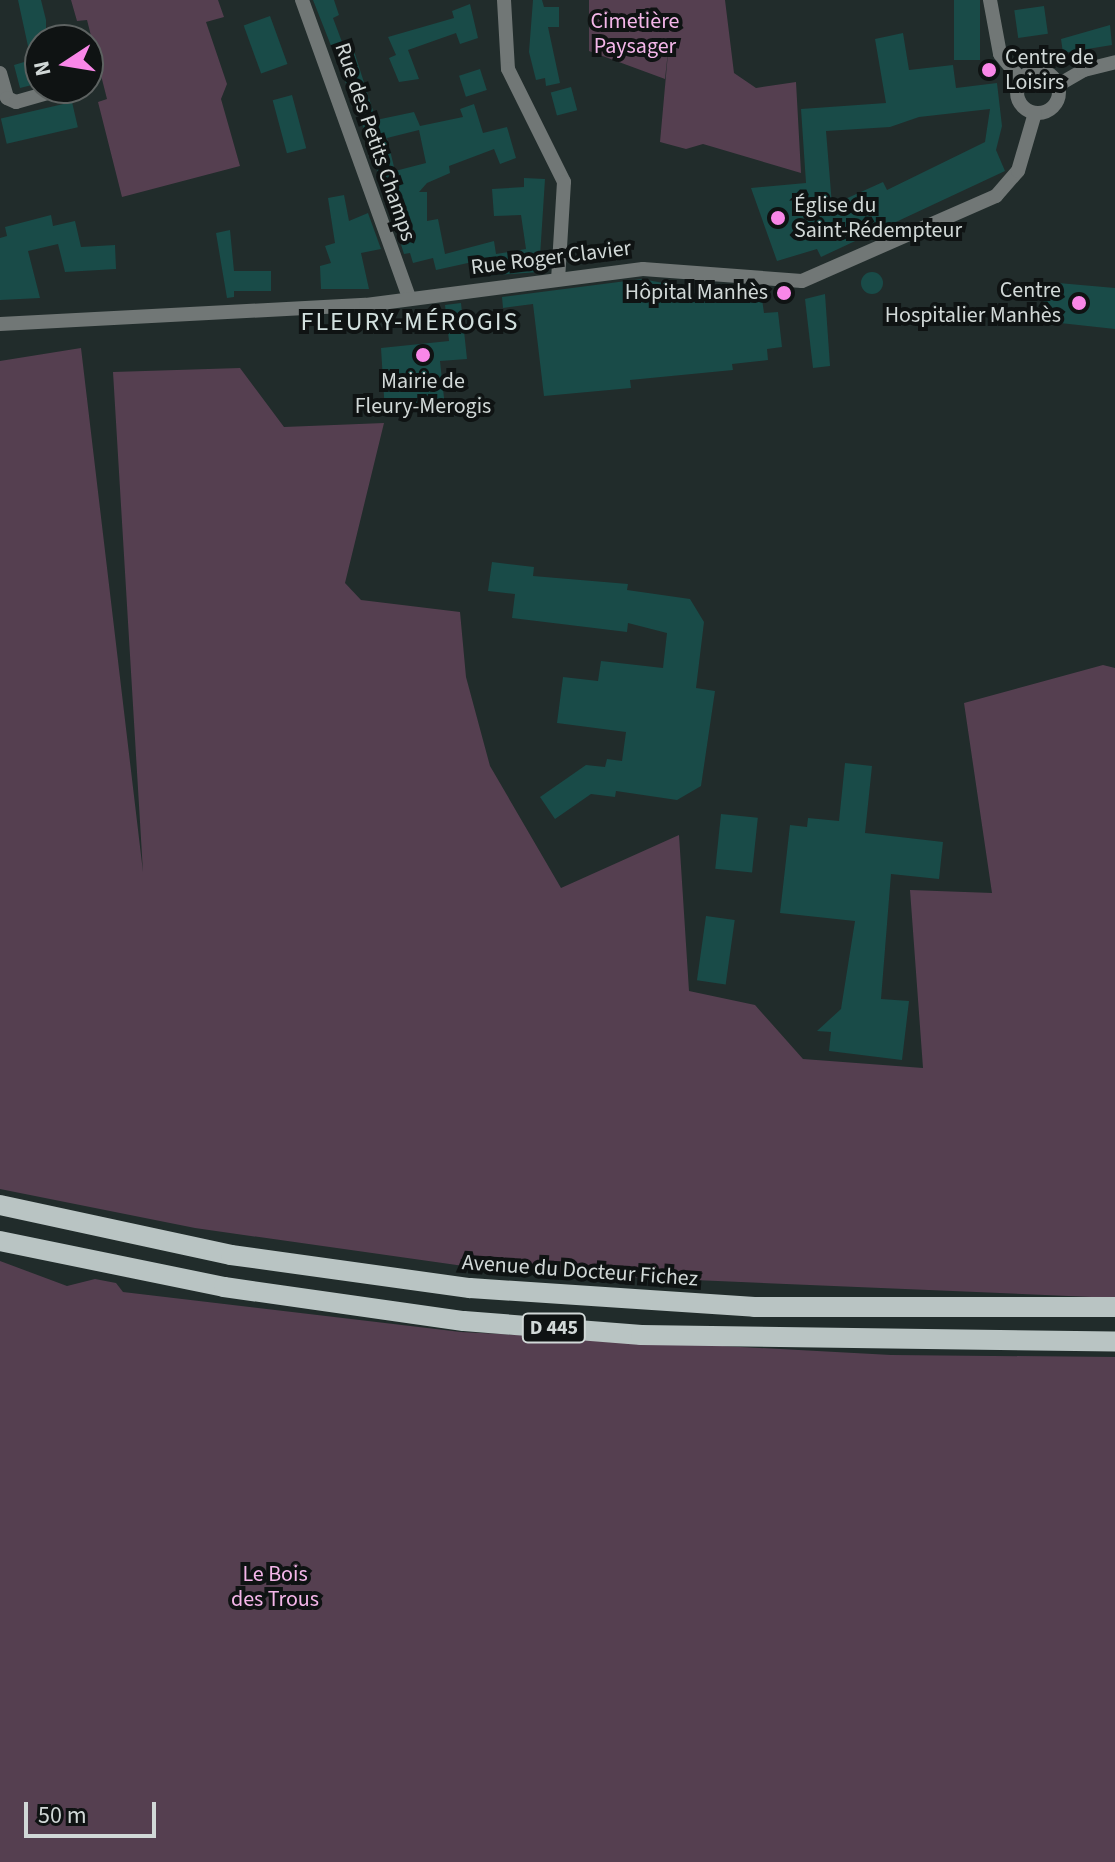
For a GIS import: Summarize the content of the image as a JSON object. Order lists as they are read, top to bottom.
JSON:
{
  "streets": {
    "main road": ["Avenue du Docteur Fichez", "D 445"],
    "street": ["Rue des Petits Champs", "Rue Roger Clavier"]
  },
  "crossings": [
    ["Rue des Petits Champs", "Rue Roger Clavier"]
  ],
  "districts": ["FLEURY-MÉROGIS"],
  "parks": ["Cimetière Paysager", "Le Bois des Trous"],
  "places": [
    "Centre de Loisirs",
    "Église du Saint-Rédempteur",
    "Hôpital Manhès",
    "Centre Hospitalier Manhès",
    "Mairie de Fleury-Merogis"
  ],
  "scale_bar": "50 m",
  "north": "left"
}
